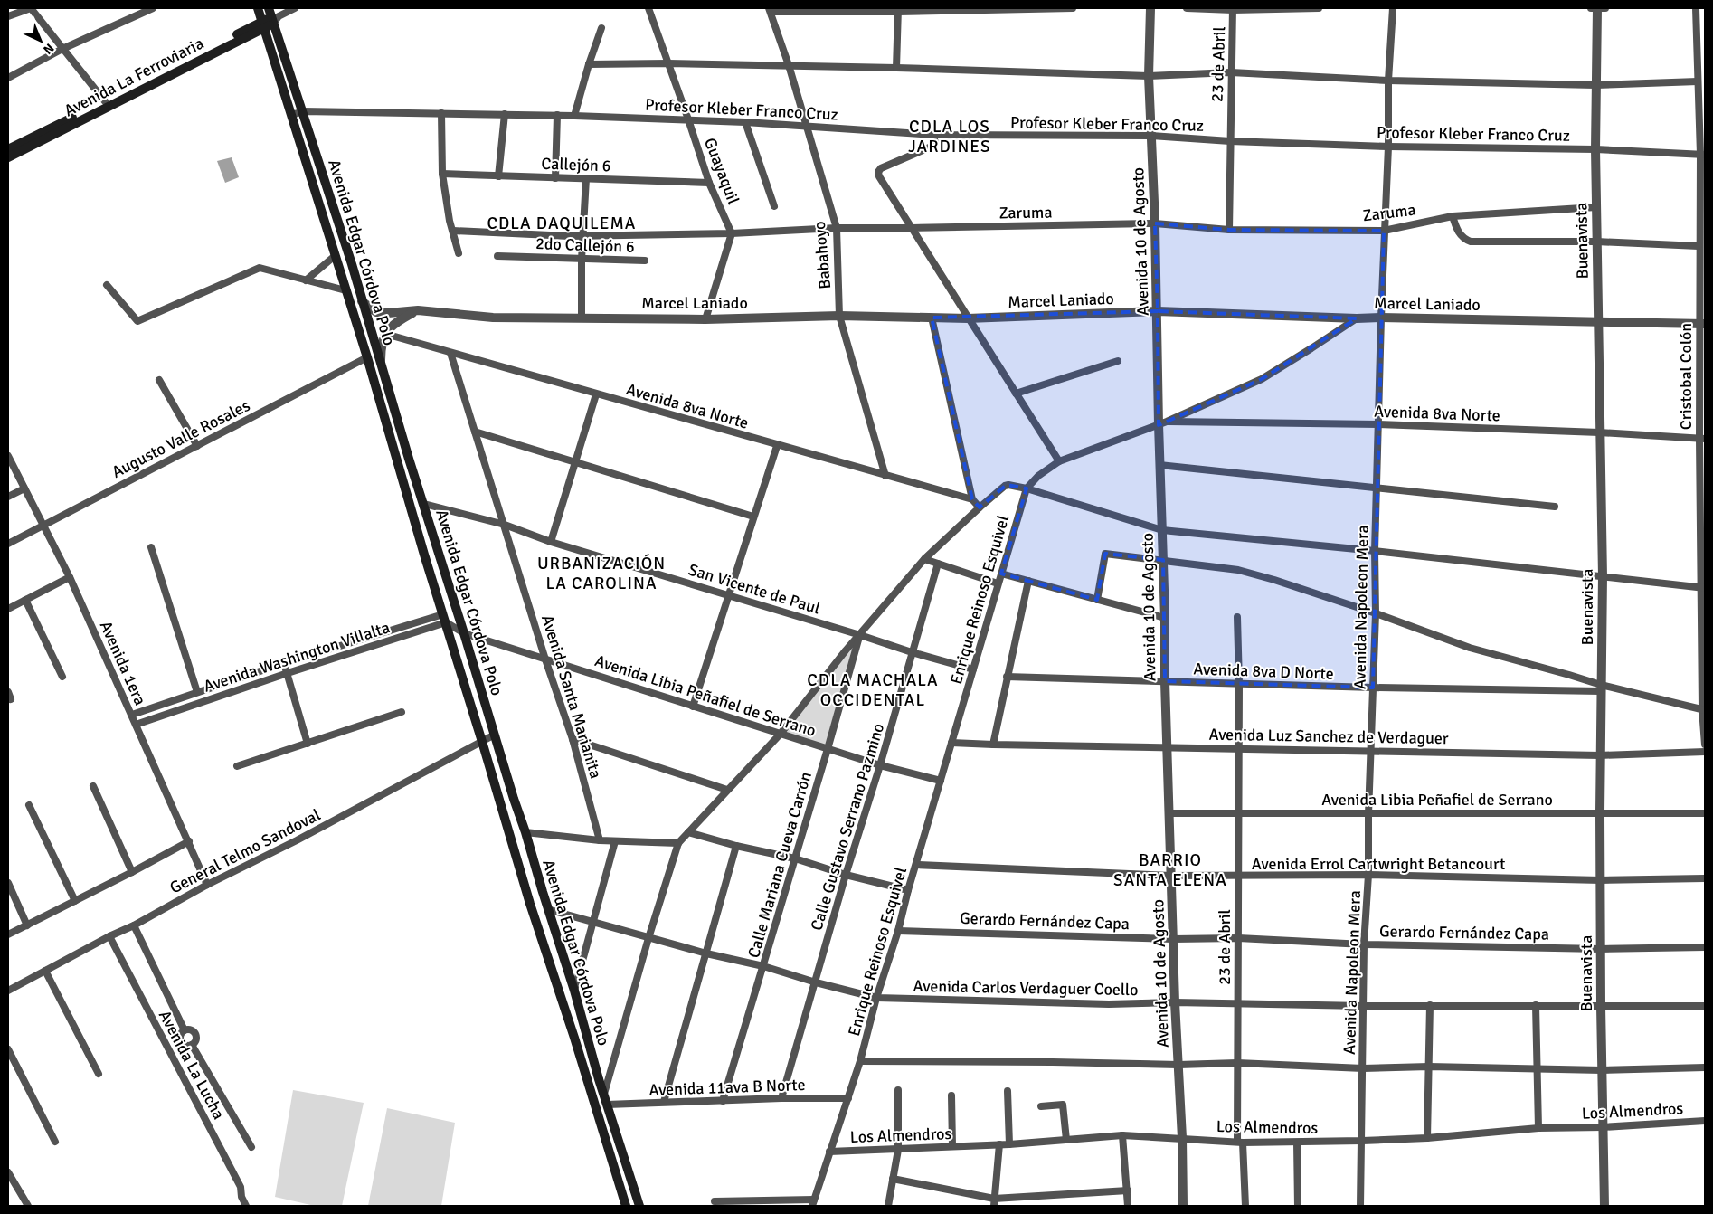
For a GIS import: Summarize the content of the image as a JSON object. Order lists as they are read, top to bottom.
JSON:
{
  "streets": {
    "main road": ["Avenida La Ferroviaria", "Avenida Edgar Córdova Polo"],
    "street": [
      "23 de Abril",
      "Profesor Kleber Franco Cruz",
      "Callejón 6",
      "Guayaquil",
      "Zaruma",
      "Buenavista",
      "Avenida 10 de Agosto",
      "2do Callejón 6",
      "Babahoyo",
      "Marcel Laniado",
      "Cristobal Colón",
      "Avenida 8va Norte",
      "Augusto Valle Rosales",
      "San Vicente de Paul",
      "Enrique Reinoso Esquivel",
      "Avenida Napoleon Mera",
      "Avenida Washington Villalta",
      "Avenida 1era",
      "Avenida 8va D Norte",
      "Avenida Libia Peñafiel de Serrano",
      "Avenida Santa Marianita",
      "Avenida Luz Sanchez de Verdaguer",
      "Calle Gustavo Serrano Pazmino",
      "General Telmo Sandoval",
      "Avenida Errol Cartwright Betancourt",
      "Calle Mariana Cueva Carrón",
      "Gerardo Fernández Capa",
      "Avenida Carlos Verdaguer Coello",
      "Avenida La Lucha",
      "Avenida 11ava B Norte",
      "Los Almendros"
    ]
  },
  "crossings": [
    ["23 de Abril", "Profesor Kleber Franco Cruz"],
    ["23 de Abril", "Zaruma"],
    ["23 de Abril", "Avenida 8va D Norte"],
    ["23 de Abril", "Avenida Libia Peñafiel de Serrano"],
    ["23 de Abril", "Avenida Luz Sanchez de Verdaguer"],
    ["23 de Abril", "Avenida Errol Cartwright Betancourt"],
    ["23 de Abril", "Gerardo Fernández Capa"],
    ["23 de Abril", "Avenida Carlos Verdaguer Coello"],
    ["23 de Abril", "Los Almendros"],
    ["Avenida La Ferroviaria", "Avenida Edgar Córdova Polo"],
    ["Profesor Kleber Franco Cruz", "Guayaquil"],
    ["Profesor Kleber Franco Cruz", "Buenavista"],
    ["Profesor Kleber Franco Cruz", "Avenida 10 de Agosto"],
    ["Profesor Kleber Franco Cruz", "Avenida Edgar Córdova Polo"],
    ["Profesor Kleber Franco Cruz", "Babahoyo"],
    ["Profesor Kleber Franco Cruz", "Cristobal Colón"],
    ["Profesor Kleber Franco Cruz", "Avenida Napoleon Mera"],
    ["Callejón 6", "Guayaquil"],
    ["Guayaquil", "Zaruma"],
    ["Zaruma", "Buenavista"],
    ["Zaruma", "Avenida 10 de Agosto"],
    ["Zaruma", "Babahoyo"],
    ["Zaruma", "Avenida Napoleon Mera"],
    ["Buenavista", "Marcel Laniado"],
    ["Buenavista", "Avenida 8va Norte"],
    ["Buenavista", "Avenida 8va D Norte"],
    ["Buenavista", "Avenida Libia Peñafiel de Serrano"],
    ["Buenavista", "Avenida Luz Sanchez de Verdaguer"],
    ["Buenavista", "Avenida Errol Cartwright Betancourt"],
    ["Buenavista", "Gerardo Fernández Capa"],
    ["Buenavista", "Avenida Carlos Verdaguer Coello"],
    ["Buenavista", "Los Almendros"],
    ["Avenida 10 de Agosto", "Marcel Laniado"],
    ["Avenida 10 de Agosto", "Avenida 8va Norte"],
    ["Avenida 10 de Agosto", "Enrique Reinoso Esquivel"],
    ["Avenida 10 de Agosto", "Avenida 8va D Norte"],
    ["Avenida 10 de Agosto", "Avenida Libia Peñafiel de Serrano"],
    ["Avenida 10 de Agosto", "Avenida Luz Sanchez de Verdaguer"],
    ["Avenida 10 de Agosto", "Avenida Errol Cartwright Betancourt"],
    ["Avenida 10 de Agosto", "Gerardo Fernández Capa"],
    ["Avenida 10 de Agosto", "Avenida Carlos Verdaguer Coello"],
    ["Avenida 10 de Agosto", "Los Almendros"],
    ["Avenida Edgar Córdova Polo", "Marcel Laniado"],
    ["Avenida Edgar Córdova Polo", "Augusto Valle Rosales"],
    ["Avenida Edgar Córdova Polo", "San Vicente de Paul"],
    ["Avenida Edgar Córdova Polo", "Avenida Washington Villalta"],
    ["Avenida Edgar Córdova Polo", "Avenida Libia Peñafiel de Serrano"],
    ["Avenida Edgar Córdova Polo", "General Telmo Sandoval"],
    ["Avenida Edgar Córdova Polo", "Avenida Carlos Verdaguer Coello"],
    ["Avenida Edgar Córdova Polo", "Avenida 11ava B Norte"],
    ["Babahoyo", "Marcel Laniado"],
    ["Babahoyo", "Avenida 8va Norte"],
    ["Marcel Laniado", "Cristobal Colón"],
    ["Marcel Laniado", "Enrique Reinoso Esquivel"],
    ["Marcel Laniado", "Avenida Napoleon Mera"],
    ["Cristobal Colón", "Avenida 8va Norte"],
    ["Avenida 8va Norte", "Enrique Reinoso Esquivel"],
    ["Avenida 8va Norte", "Avenida Napoleon Mera"],
    ["Avenida 8va Norte", "Avenida Santa Marianita"],
    ["Augusto Valle Rosales", "Avenida 1era"],
    ["San Vicente de Paul", "Enrique Reinoso Esquivel"],
    ["San Vicente de Paul", "Avenida Santa Marianita"],
    ["San Vicente de Paul", "Calle Gustavo Serrano Pazmino"],
    ["San Vicente de Paul", "Calle Mariana Cueva Carrón"],
    ["Enrique Reinoso Esquivel", "Avenida Libia Peñafiel de Serrano"],
    ["Enrique Reinoso Esquivel", "Avenida Luz Sanchez de Verdaguer"],
    ["Enrique Reinoso Esquivel", "Avenida Errol Cartwright Betancourt"],
    ["Enrique Reinoso Esquivel", "Gerardo Fernández Capa"],
    ["Enrique Reinoso Esquivel", "Avenida Carlos Verdaguer Coello"],
    ["Enrique Reinoso Esquivel", "Avenida 11ava B Norte"],
    ["Enrique Reinoso Esquivel", "Los Almendros"],
    ["Avenida Napoleon Mera", "Avenida 8va D Norte"],
    ["Avenida Napoleon Mera", "Avenida Libia Peñafiel de Serrano"],
    ["Avenida Napoleon Mera", "Avenida Luz Sanchez de Verdaguer"],
    ["Avenida Napoleon Mera", "Avenida Errol Cartwright Betancourt"],
    ["Avenida Napoleon Mera", "Gerardo Fernández Capa"],
    ["Avenida Napoleon Mera", "Avenida Carlos Verdaguer Coello"],
    ["Avenida Napoleon Mera", "Los Almendros"],
    ["Avenida Washington Villalta", "Avenida 1era"],
    ["Avenida 1era", "General Telmo Sandoval"],
    ["Avenida Libia Peñafiel de Serrano", "Avenida Santa Marianita"],
    ["Avenida Libia Peñafiel de Serrano", "Calle Gustavo Serrano Pazmino"],
    ["Avenida Libia Peñafiel de Serrano", "Calle Mariana Cueva Carrón"],
    ["Calle Gustavo Serrano Pazmino", "Avenida Carlos Verdaguer Coello"],
    ["Calle Gustavo Serrano Pazmino", "Avenida 11ava B Norte"],
    ["General Telmo Sandoval", "Avenida La Lucha"],
    ["Calle Mariana Cueva Carrón", "Avenida Carlos Verdaguer Coello"],
    ["Calle Mariana Cueva Carrón", "Avenida 11ava B Norte"]
  ],
  "districts": [
    "CDLA LOS JARDINES",
    "CDLA DAQUILEMA",
    "URBANIZACIÓN LA CAROLINA",
    "CDLA MACHALA OCCIDENTAL",
    "BARRIO SANTA ELENA"
  ],
  "north": "bottom right"
}
